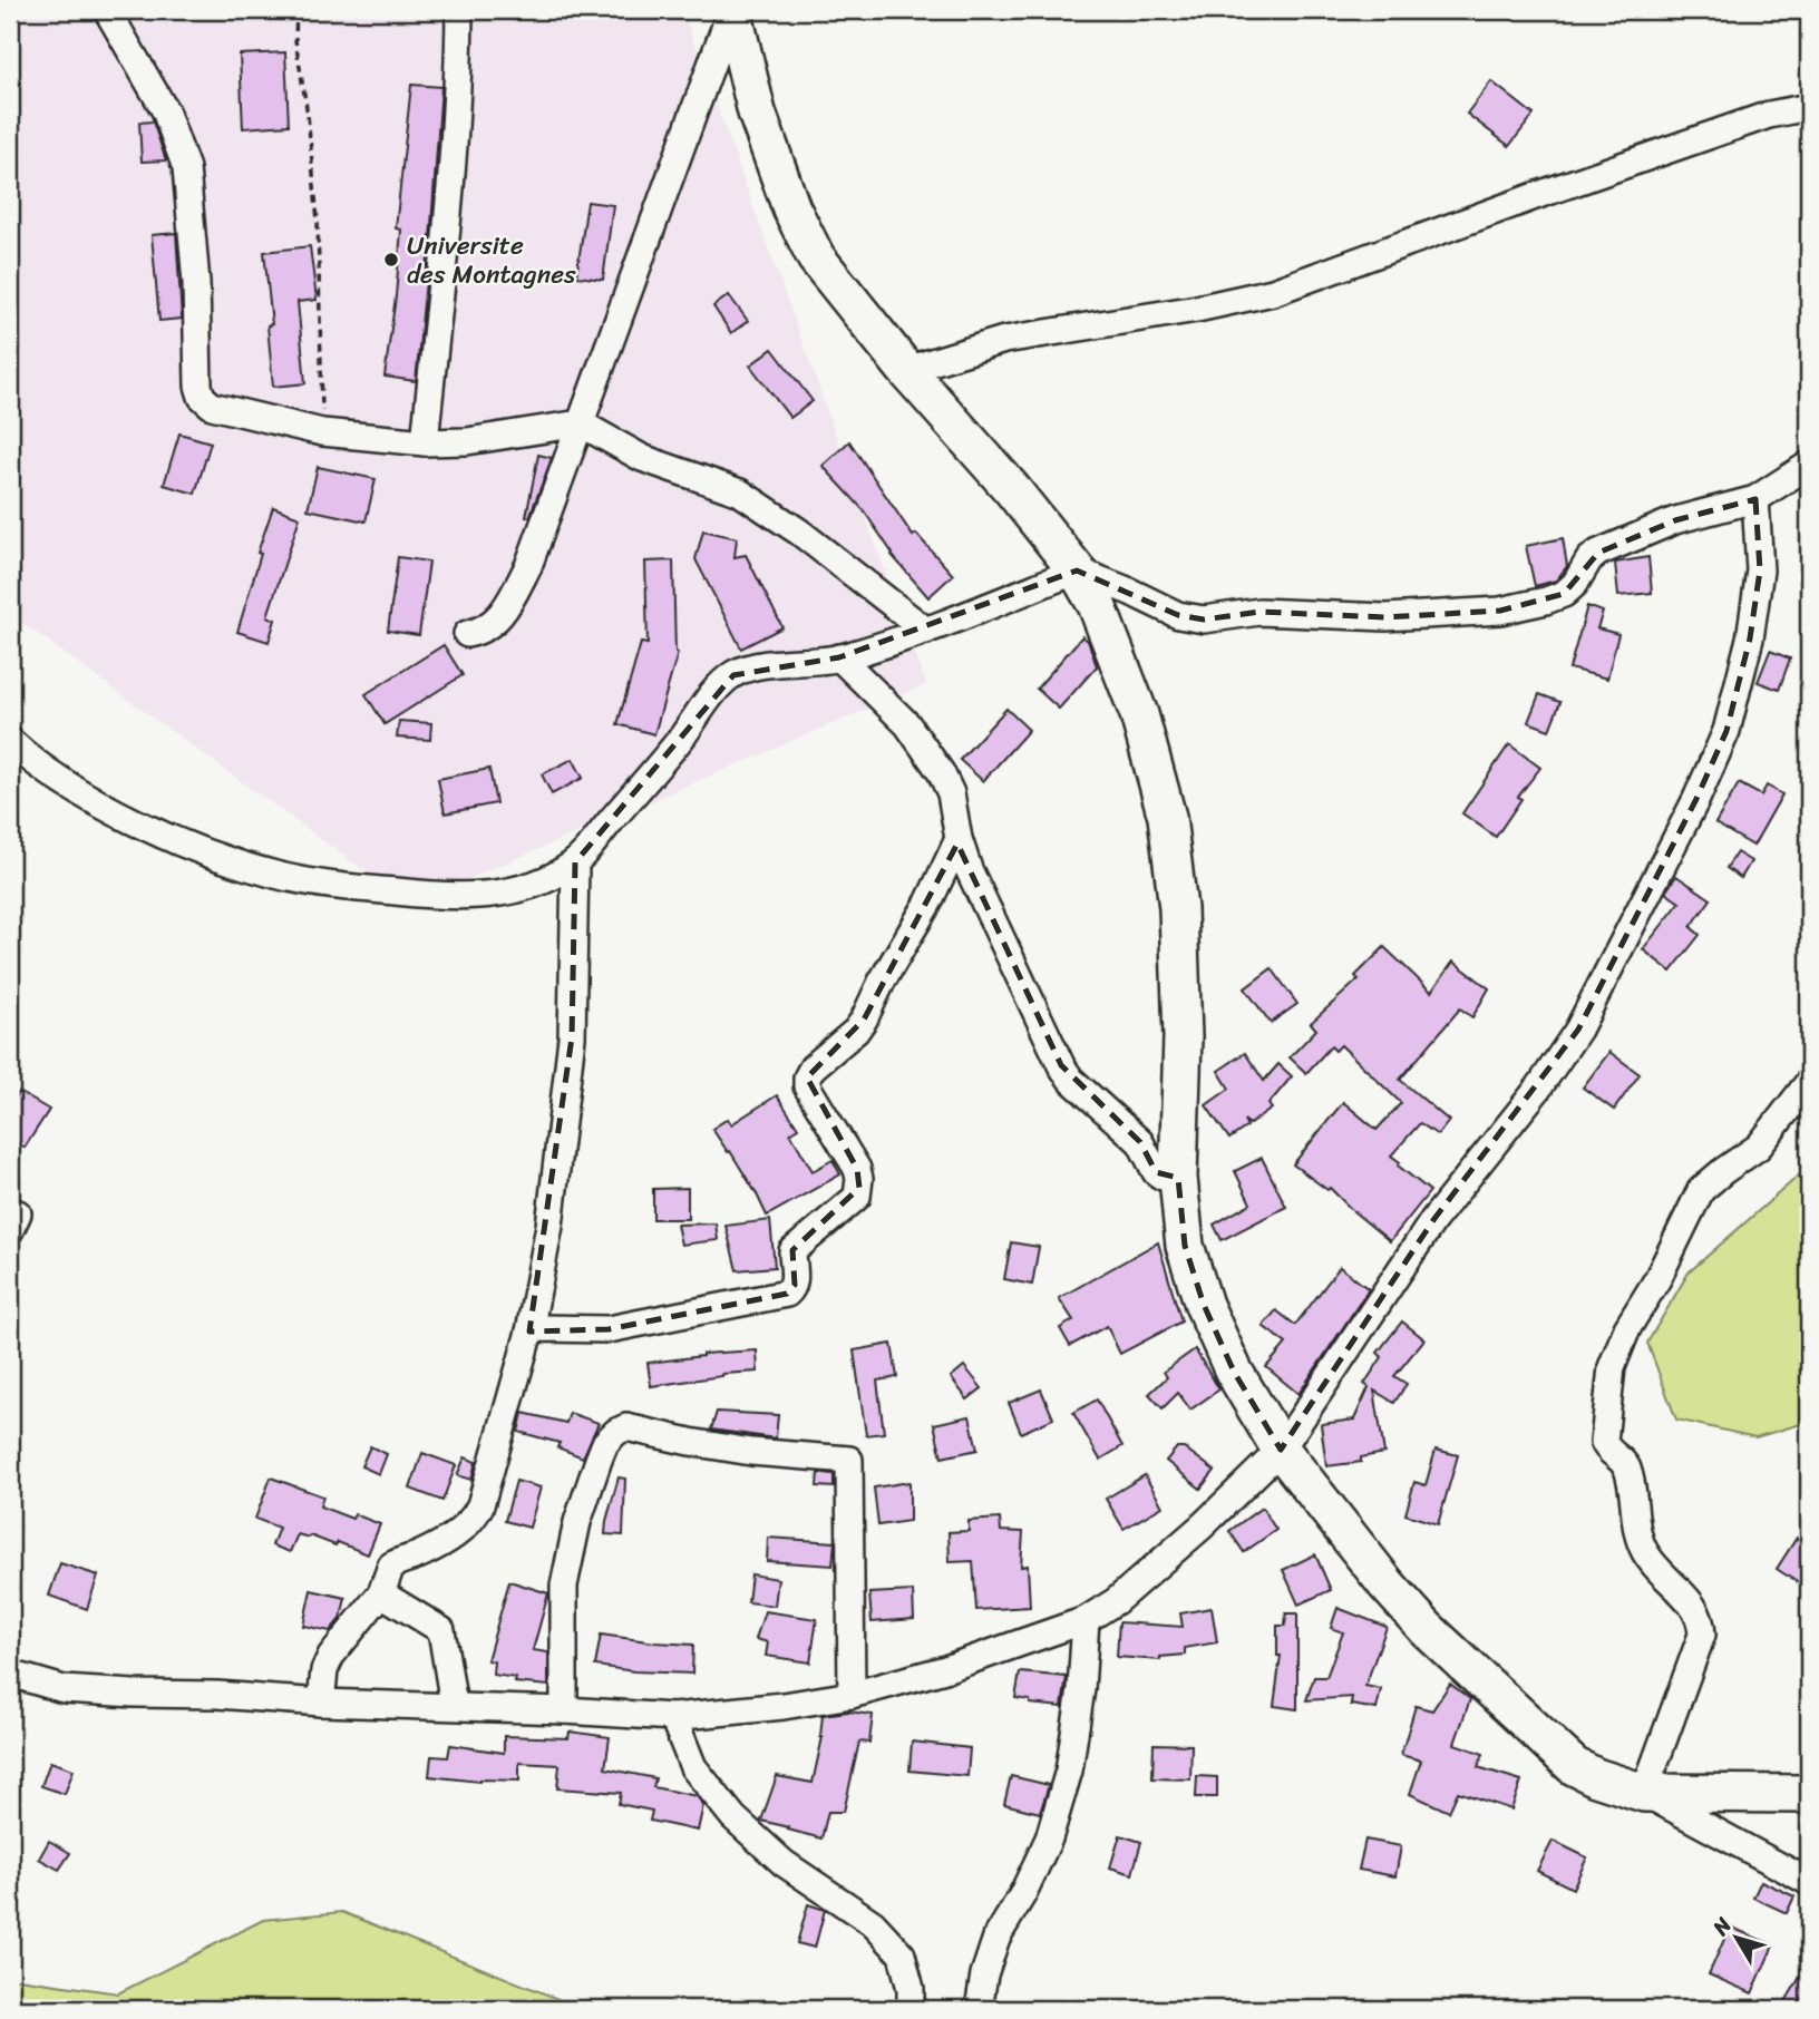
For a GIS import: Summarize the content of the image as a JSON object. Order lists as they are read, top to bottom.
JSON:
{
  "places": ["Universite des Montagnes"],
  "north": "top left"
}
